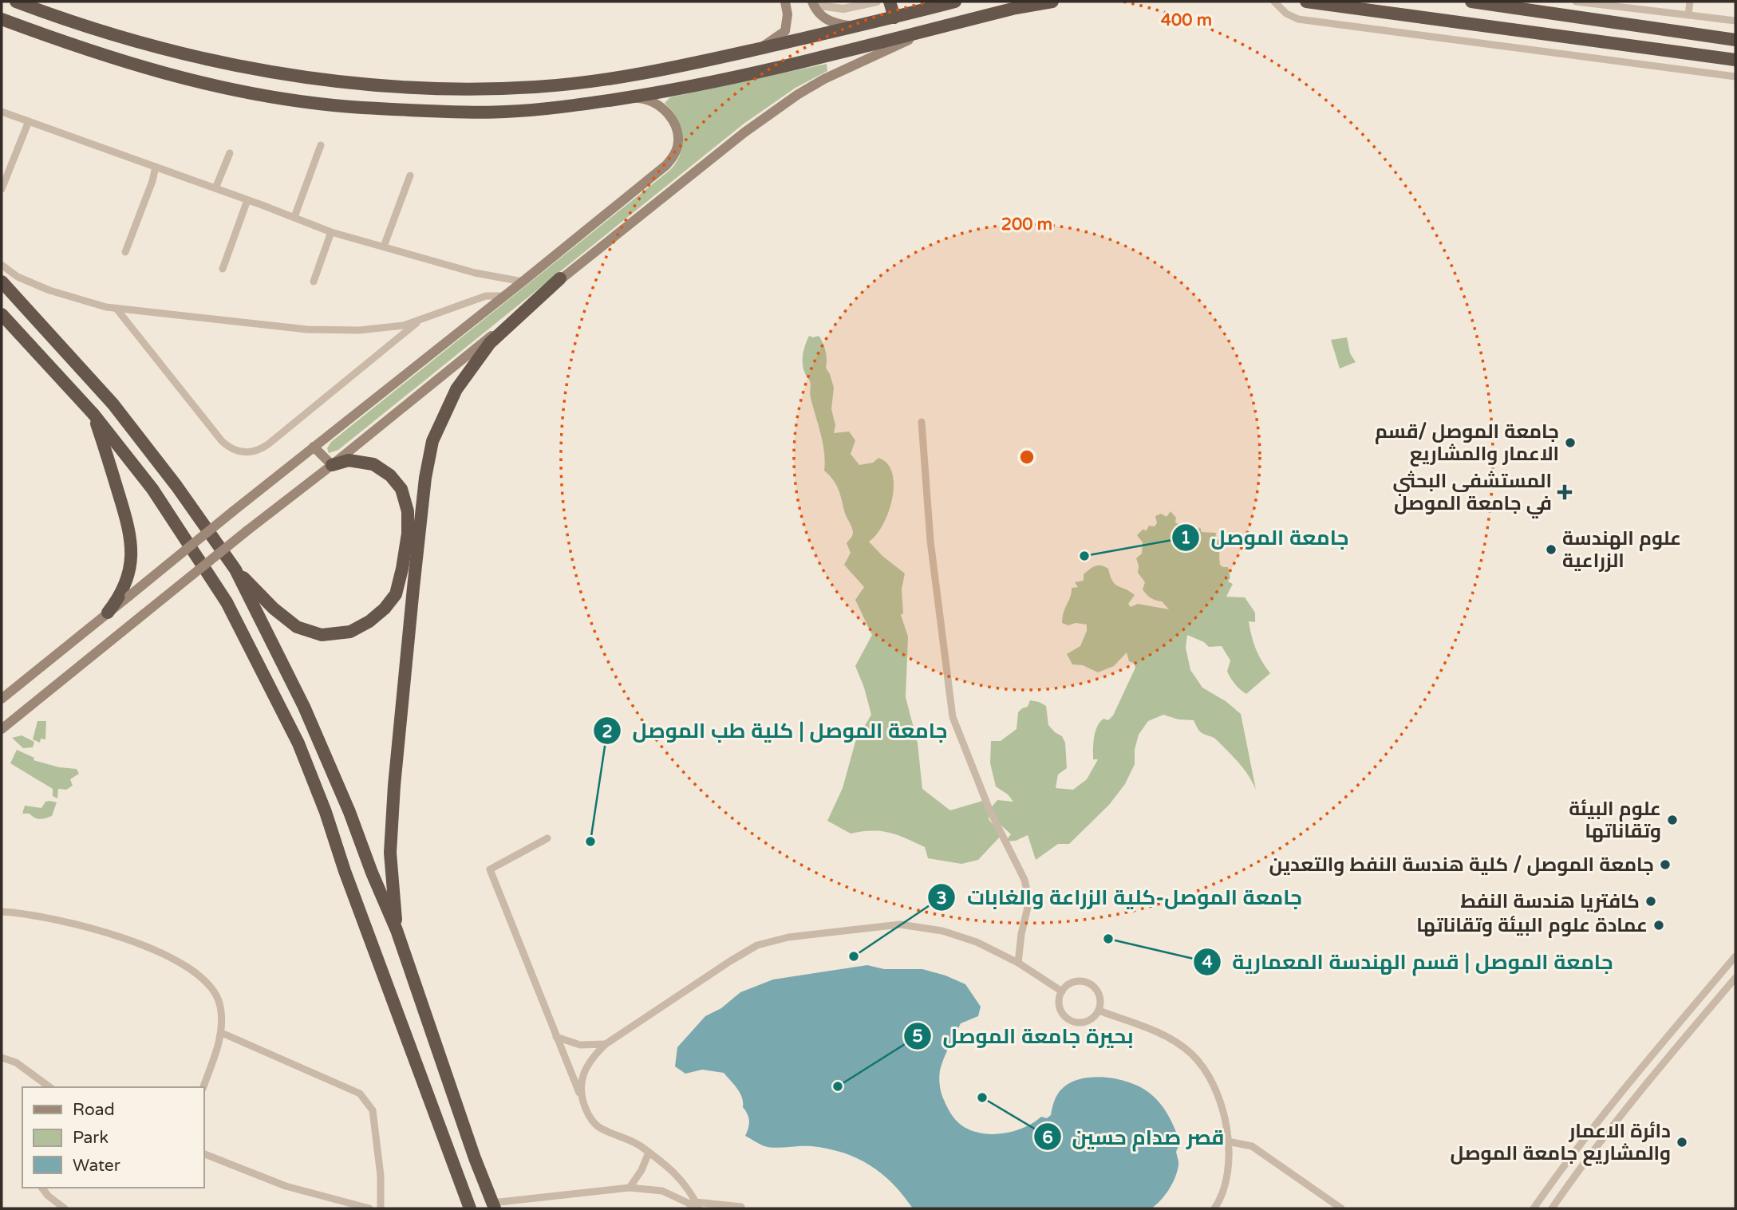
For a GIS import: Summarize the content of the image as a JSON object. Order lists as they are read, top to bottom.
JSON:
{
  "places": {
    "other": [
      "جامعة الموصل /قسم الاعمار والمشاريع",
      "علوم الهندسة الزراعية",
      "جامعة الموصل",
      "علوم البيئة وتقاناتها",
      "جامعة الموصل | كلية طب الموصل",
      "جامعة الموصل / كلية هندسة النفط والتعدين",
      "كافتريا هندسة النفط",
      "عمادة علوم البيئة وتقاناتها",
      "جامعة الموصل | قسم الهندسة المعمارية",
      "جامعة الموصل-كلية الزراعة والغابات",
      "بحيرة جامعة الموصل",
      "قصر صدام حسين",
      "دائرة الاعمار والمشاريع جامعة الموصل"
    ],
    "health": ["المستشفى البحثي في جامعة الموصل"]
  },
  "legend": ["Road", "Park", "Water"],
  "rings": ["400 m", "200 m"]
}
